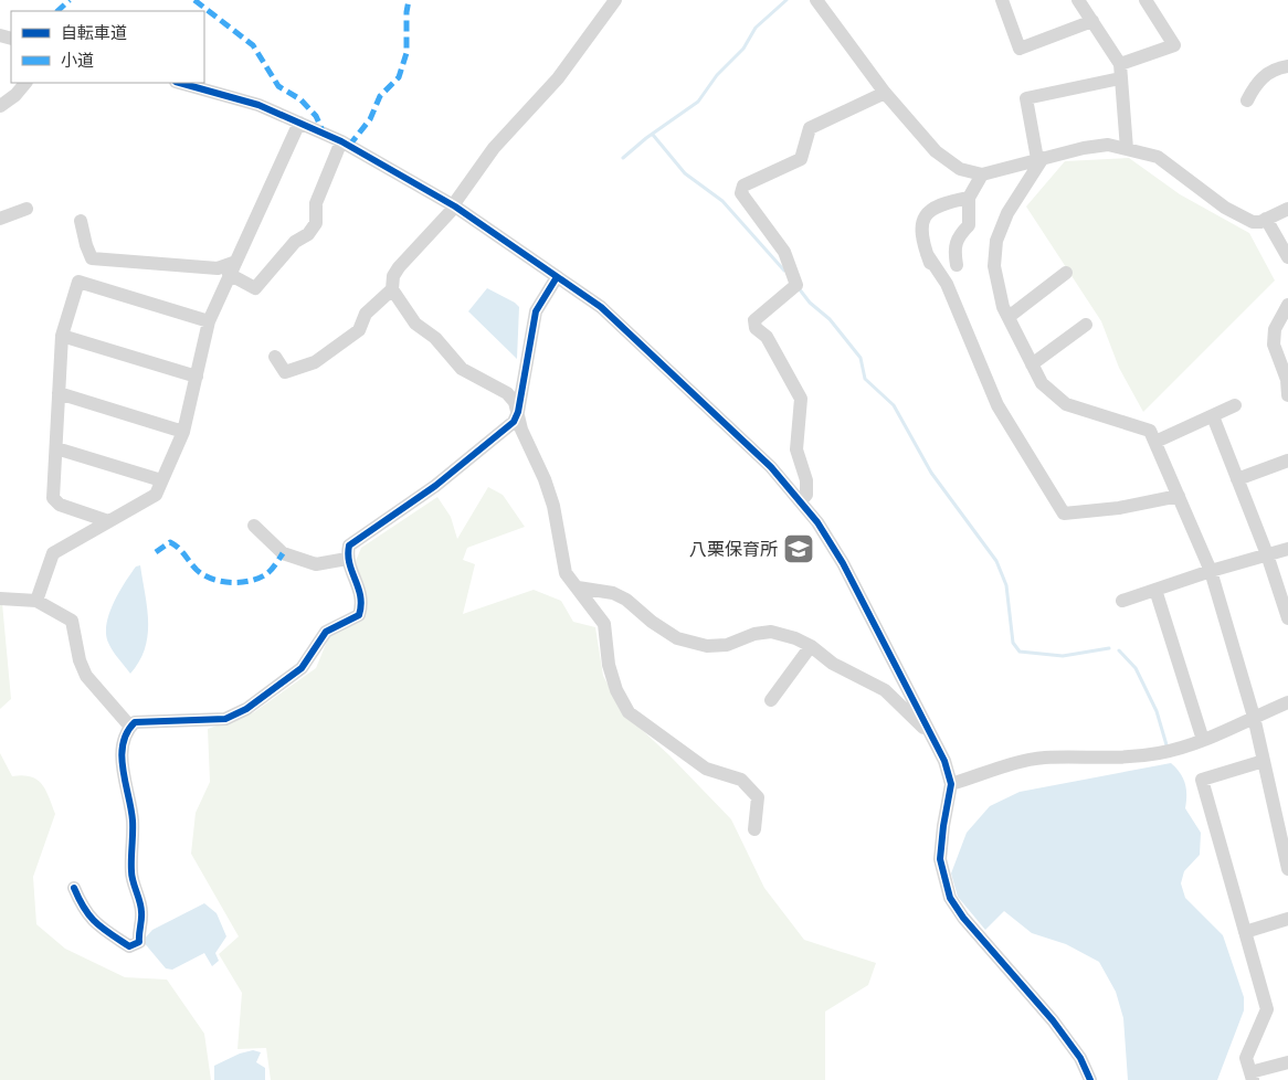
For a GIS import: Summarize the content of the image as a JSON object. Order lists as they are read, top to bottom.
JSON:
{
  "places": {
    "school or university": ["八栗保育所"]
  },
  "legend": ["自転車道", "小道"]
}
